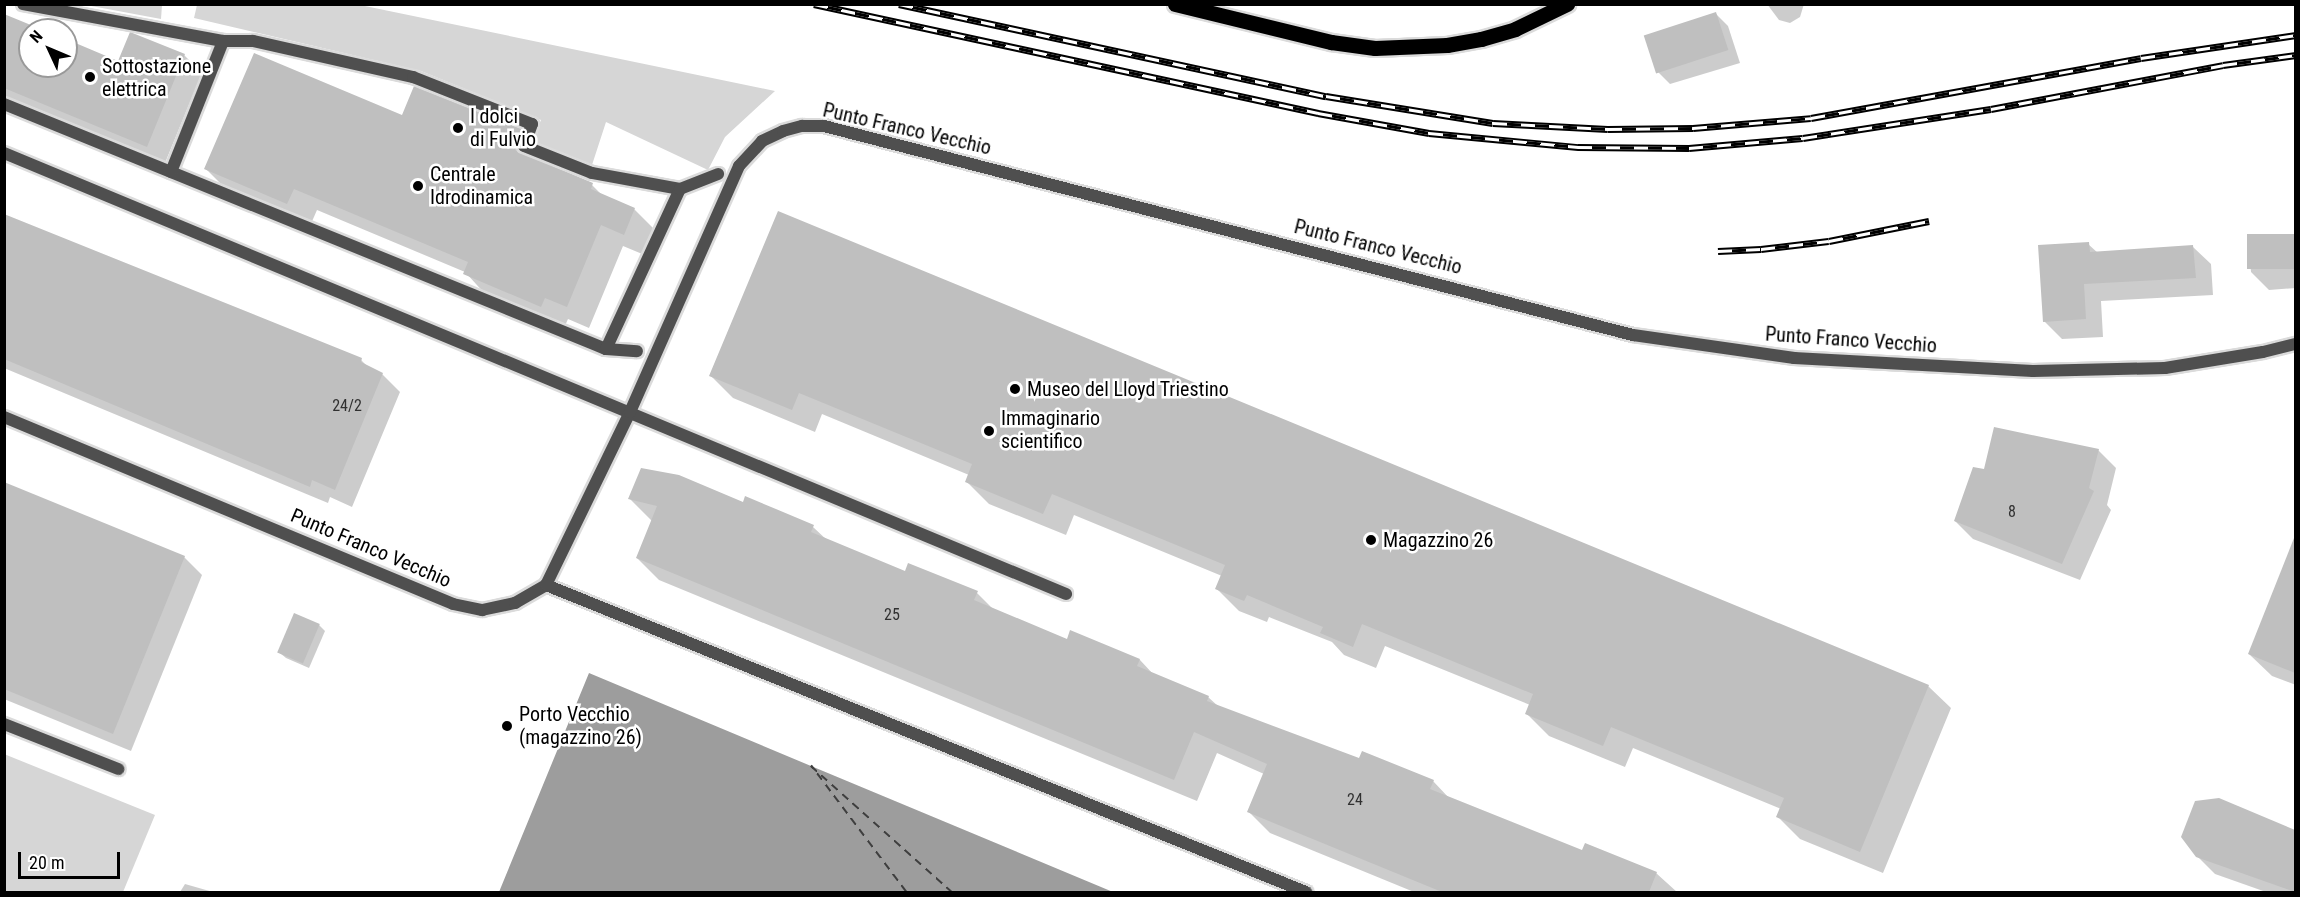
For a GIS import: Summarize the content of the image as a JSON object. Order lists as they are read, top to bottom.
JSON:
{
  "streets": {
    "street": ["Punto Franco Vecchio"]
  },
  "places": [
    "Sottostazione elettrica",
    "I dolci di Fulvio",
    "Centrale Idrodinamica",
    "Museo del Lloyd Triestino",
    "Immaginario scientifico",
    "Magazzino 26",
    "Porto Vecchio (magazzino 26)"
  ],
  "house_numbers": [
    "24/2",
    "8",
    "25",
    "24"
  ],
  "scale_bar": "20 m",
  "north": "top left"
}
